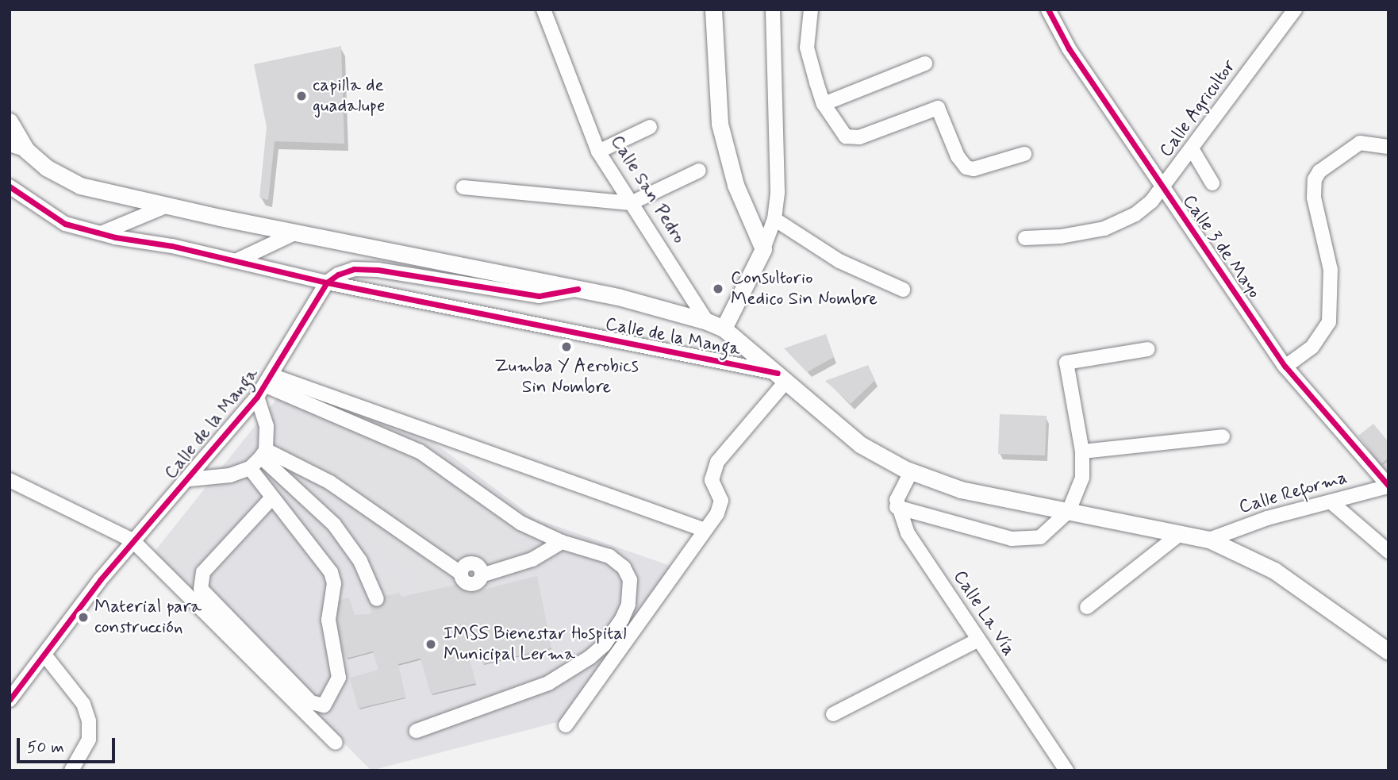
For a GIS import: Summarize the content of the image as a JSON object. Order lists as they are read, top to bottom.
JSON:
{
  "streets": {
    "street": [
      "Calle Agricultor",
      "Calle San Pedro",
      "Calle 3 de Mayo",
      "Calle de la Manga",
      "Calle Reforma",
      "Calle La Vía"
    ]
  },
  "crossings": [
    ["Calle Agricultor", "Calle 3 de Mayo"],
    ["Calle 3 de Mayo", "Calle Reforma"]
  ],
  "places": [
    "capilla de guadalupe",
    "Consultorio Medico Sin Nombre",
    "Zumba Y Aerobics Sin Nombre",
    "Material para construcción",
    "IMSS Bienestar Hospital Municipal Lerma"
  ],
  "scale_bar": "50 m"
}
